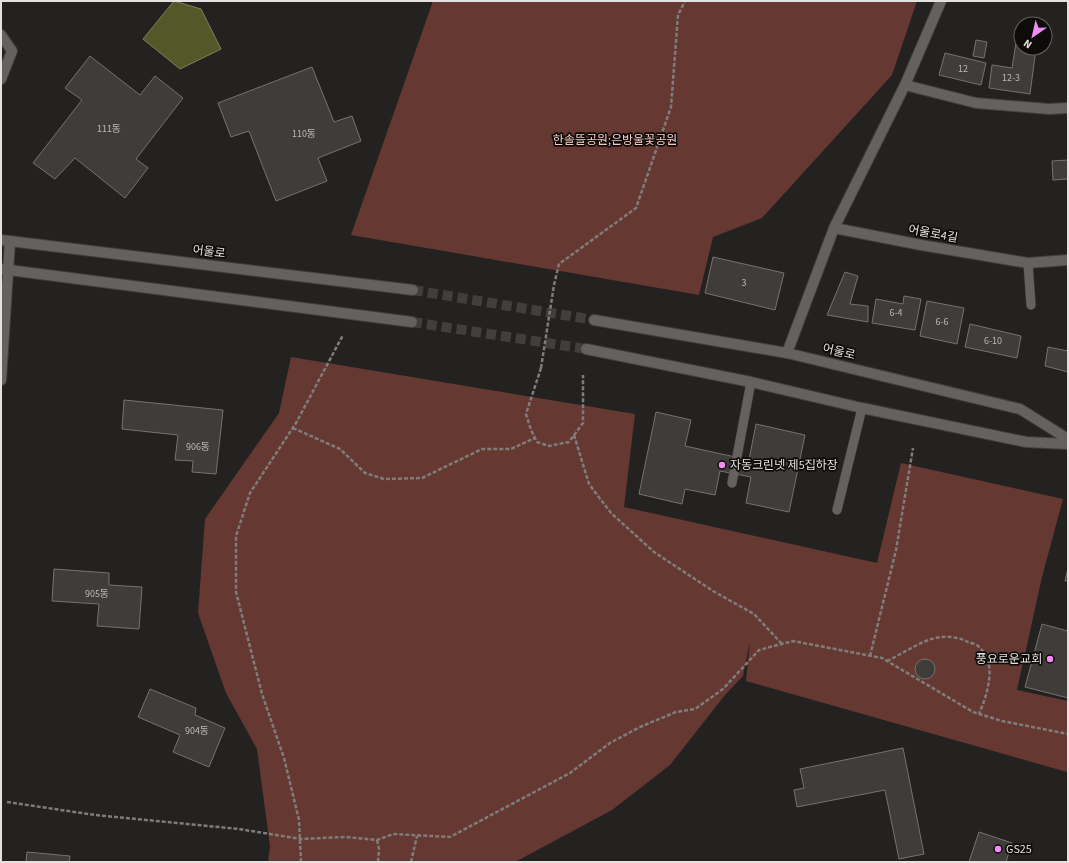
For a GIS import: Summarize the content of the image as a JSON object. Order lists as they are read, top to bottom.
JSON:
{
  "streets": {
    "street": ["어울로4길", "어울로"]
  },
  "parks": ["한솔뜰공원;은방울꽃공원"],
  "places": ["자동크린넷 제5집하장", "풍요로운교회", "GS25"],
  "house_numbers": [
    "12",
    "12-3",
    "111동",
    "110동",
    "3",
    "6-4",
    "6-6",
    "6-10",
    "906동",
    "905동",
    "904동"
  ],
  "north": "bottom left"
}
